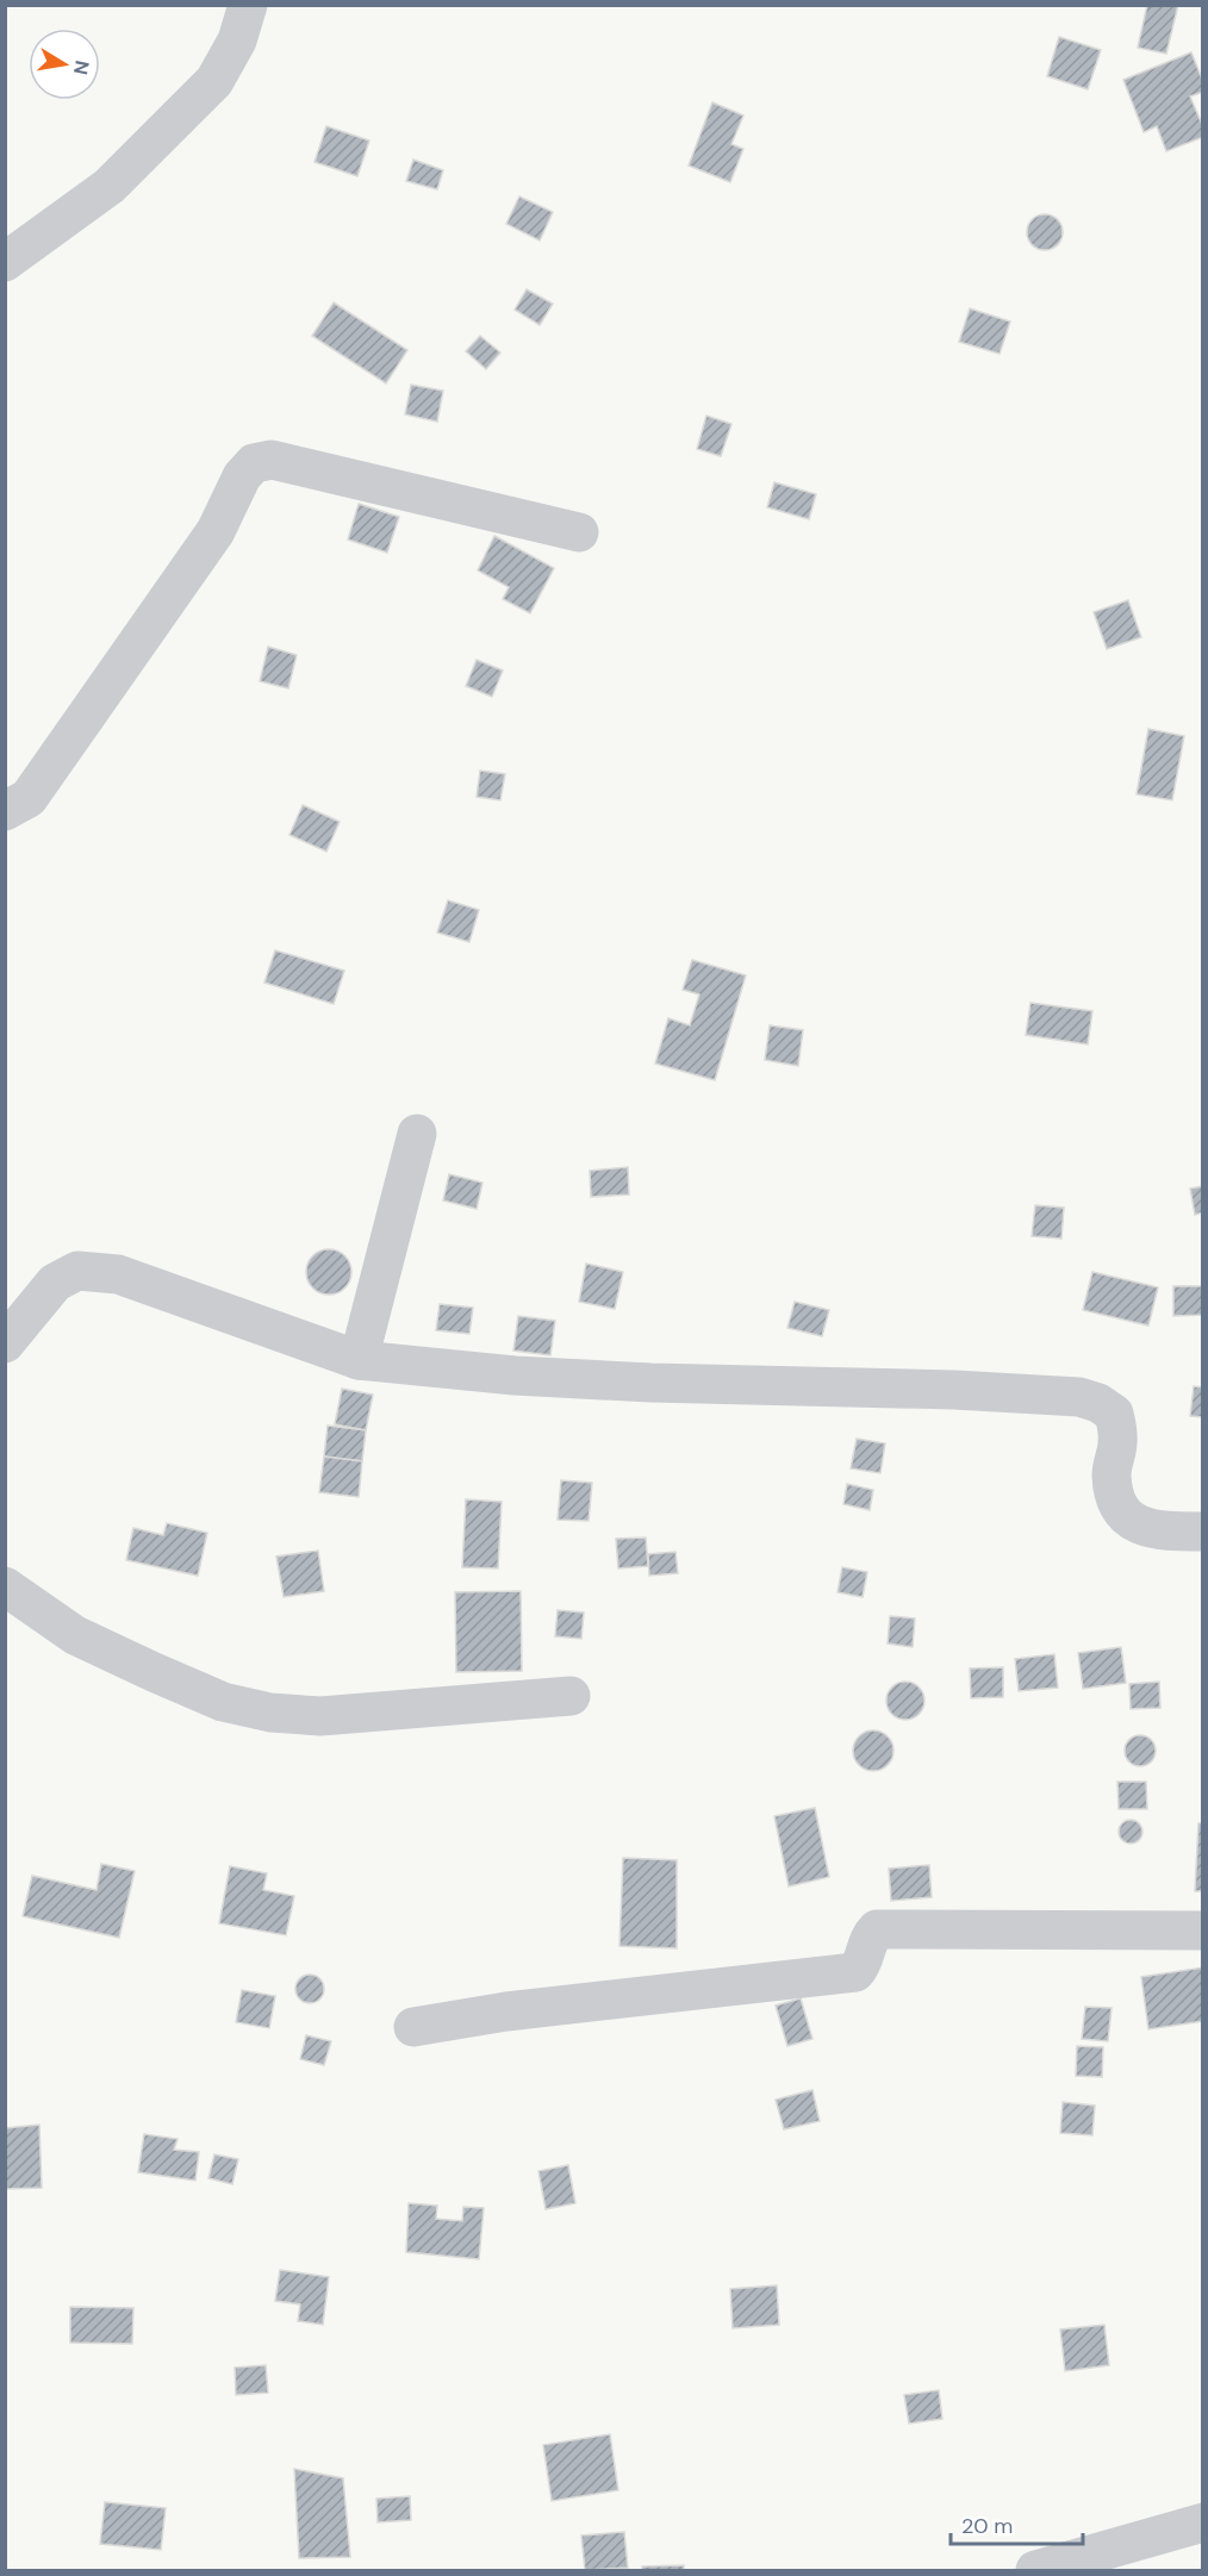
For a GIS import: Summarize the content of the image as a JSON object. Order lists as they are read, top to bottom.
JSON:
{
  "scale_bar": "20 m",
  "north": "right"
}
